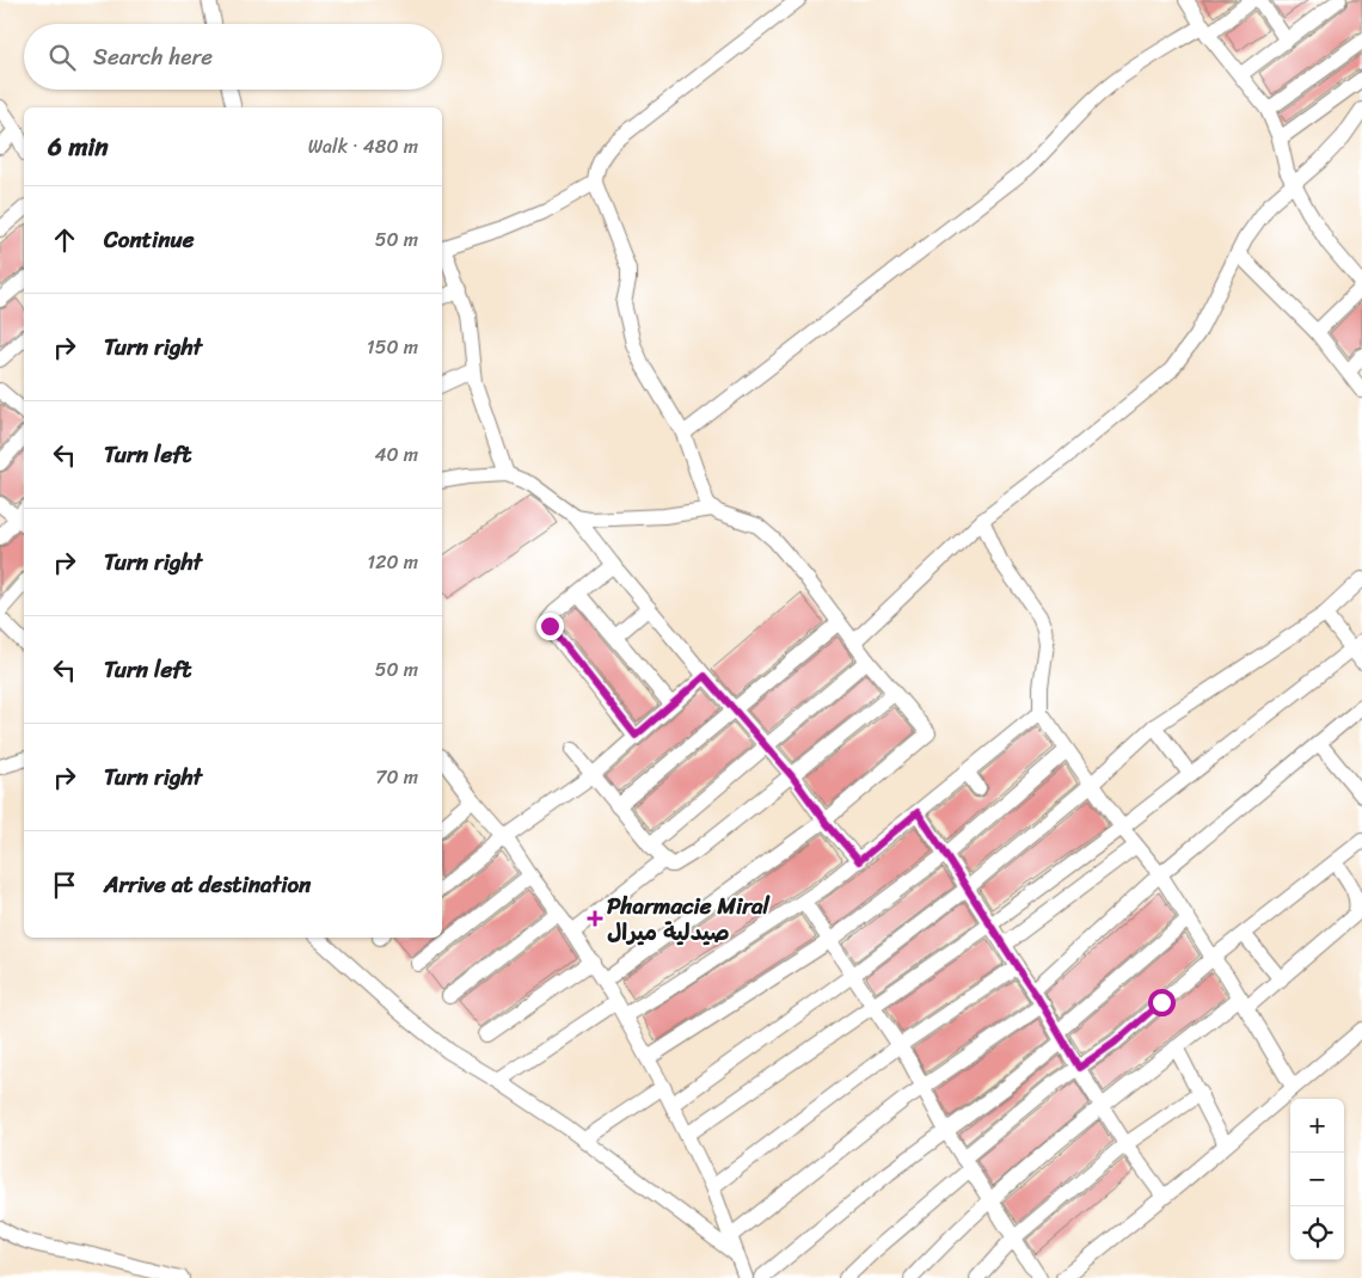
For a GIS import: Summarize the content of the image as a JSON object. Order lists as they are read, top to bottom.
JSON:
{
  "places": {
    "health": ["Pharmacie Miral صيدلية ميرال"]
  },
  "page": {
    "search": "Search here",
    "heading": ["6 min", "Walk · 480 m"],
    "list": [
      ["Continue", "50 m"],
      ["Turn right", "150 m"],
      ["Turn left", "40 m"],
      ["Turn right", "120 m"],
      ["Turn left", "50 m"],
      ["Turn right", "70 m"],
      "Arrive at destination"
    ],
    "map_buttons": ["+", "−"]
  }
}
